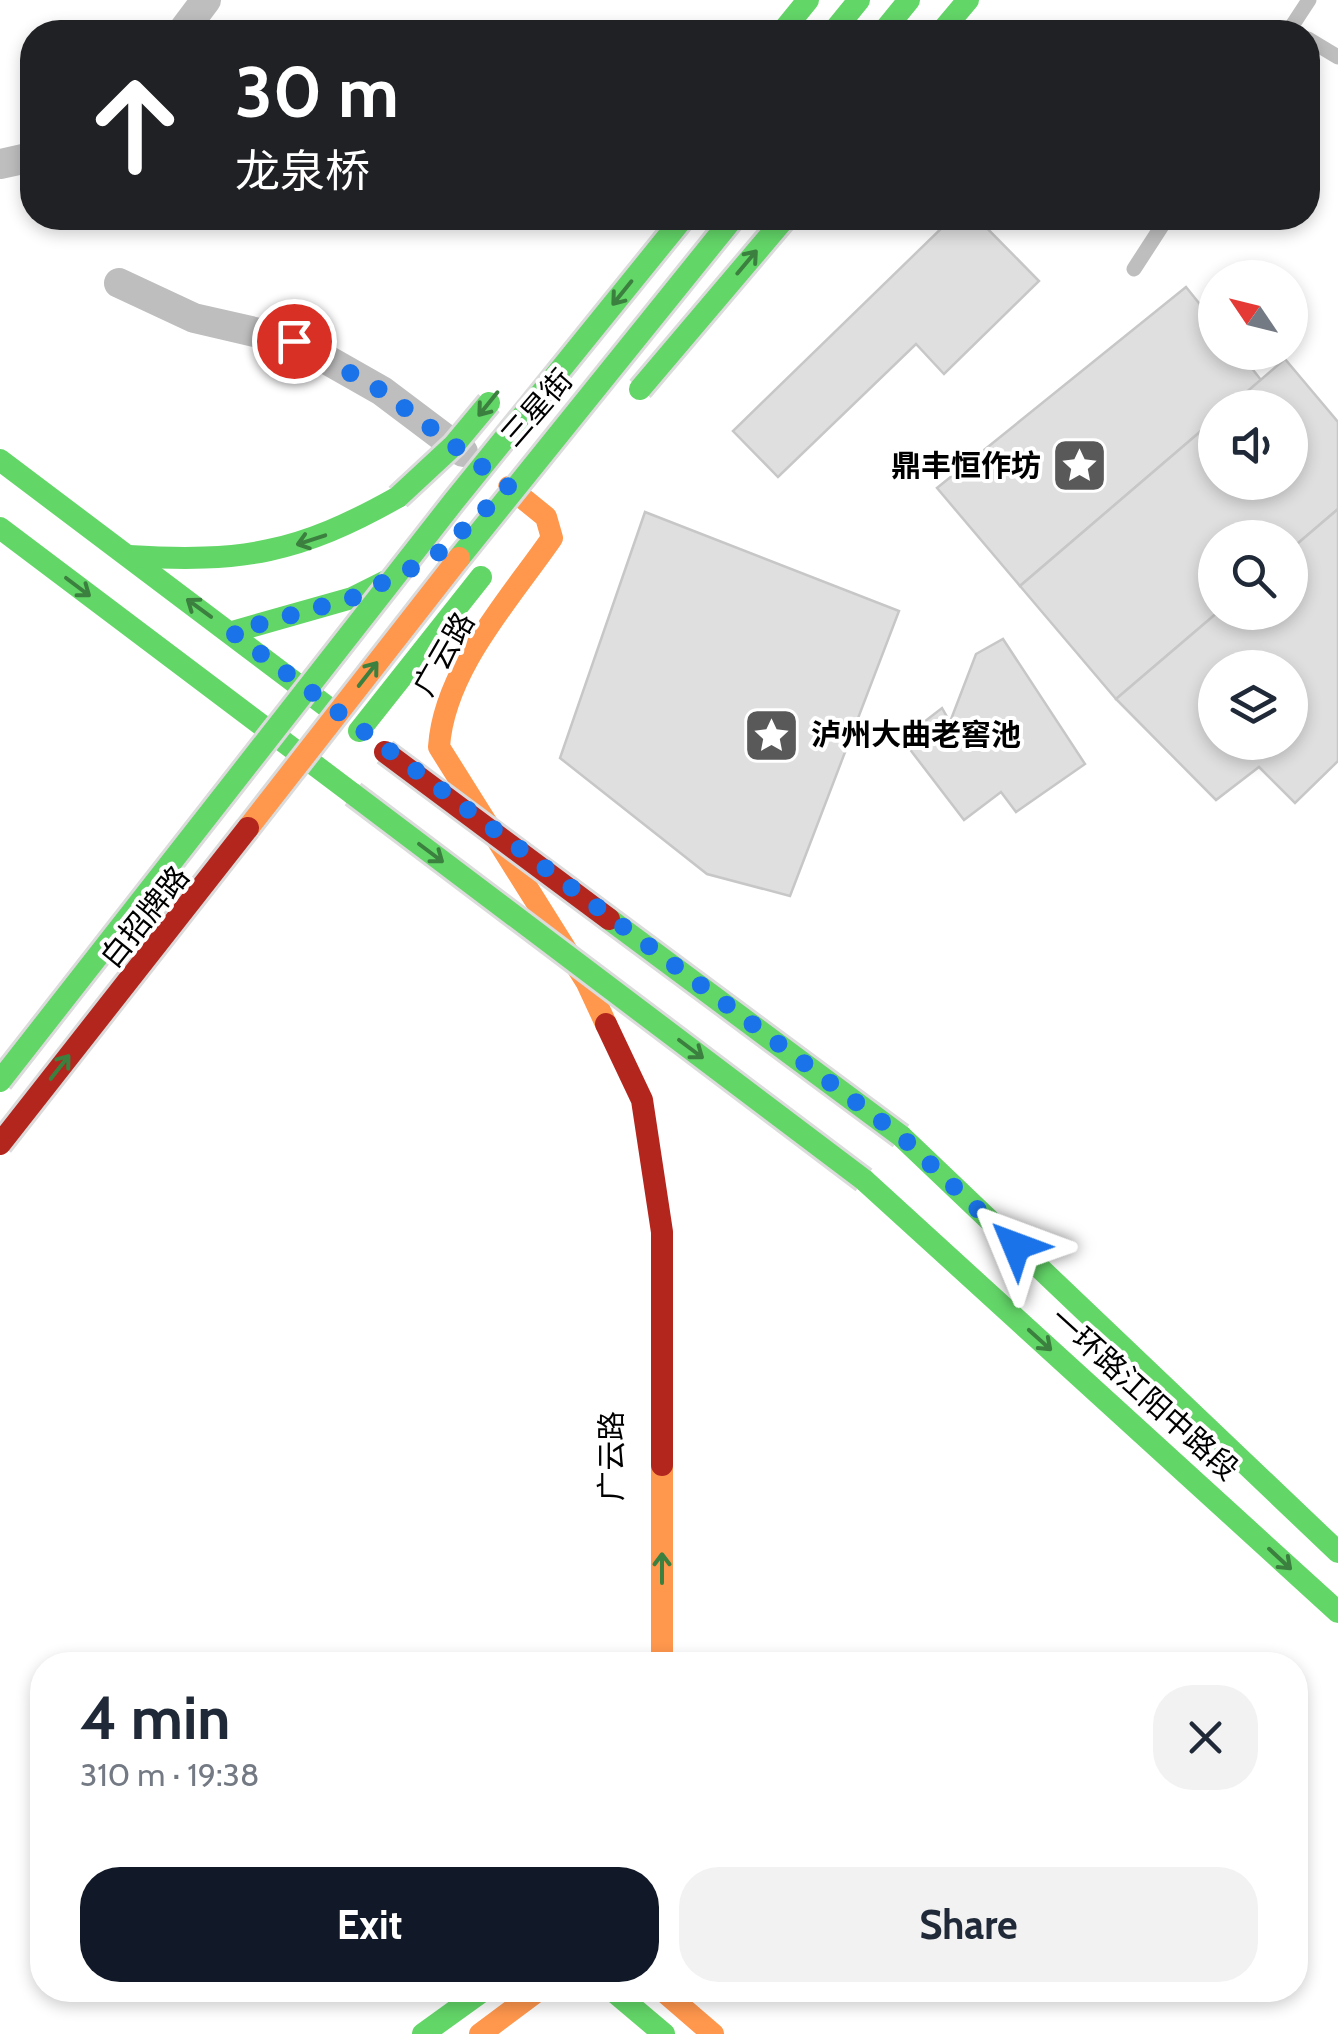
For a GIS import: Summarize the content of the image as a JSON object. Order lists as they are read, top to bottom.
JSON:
{
  "streets": {
    "main road": ["三星街", "广云路", "一环路江阳中路段"],
    "street": ["白招牌路"]
  },
  "crossings": [
    ["三星街", "广云路"],
    ["白招牌路", "一环路江阳中路段"]
  ],
  "places": {
    "place": ["鼎丰恒作坊", "泸州大曲老窖池"]
  },
  "north": "top left",
  "page": {
    "turn": ["30 m", "龙泉桥"],
    "heading": ["4 min", "310 m · 19:38"],
    "buttons": ["Exit", "Share"]
  }
}
